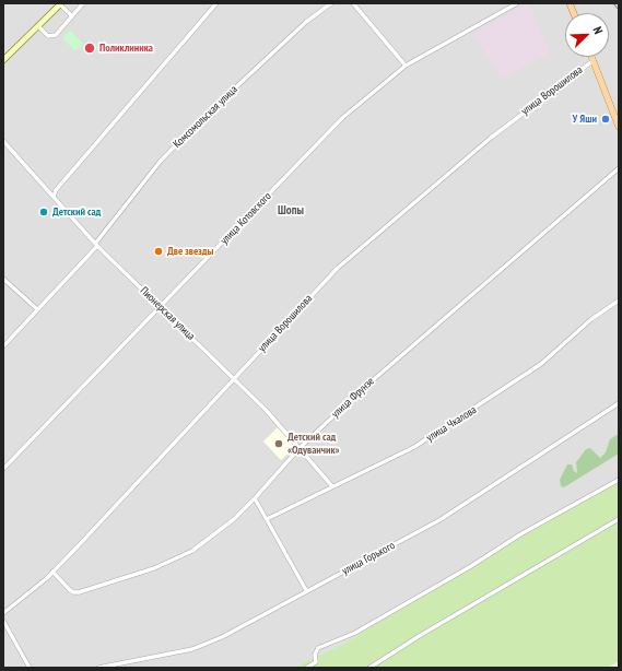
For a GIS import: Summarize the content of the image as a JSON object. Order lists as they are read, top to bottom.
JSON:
{
  "streets": {
    "street": [
      "улица Ворошилова",
      "Комсомольская улица",
      "улица Котовского",
      "Пионерская улица",
      "улица Фрунзе",
      "улица Чкалова",
      "улица Горького"
    ]
  },
  "crossings": [
    ["улица Ворошилова", "Пионерская улица"],
    ["улица Ворошилова", "улица Фрунзе"],
    ["Комсомольская улица", "Пионерская улица"],
    ["улица Котовского", "Пионерская улица"],
    ["Пионерская улица", "улица Фрунзе"],
    ["Пионерская улица", "улица Чкалова"]
  ],
  "districts": ["Шопы"],
  "places": [
    "Поликлиника",
    "У Яши",
    "Детский сад",
    "Две звезды",
    "Детский сад «Одуванчик»"
  ],
  "north": "top right"
}
